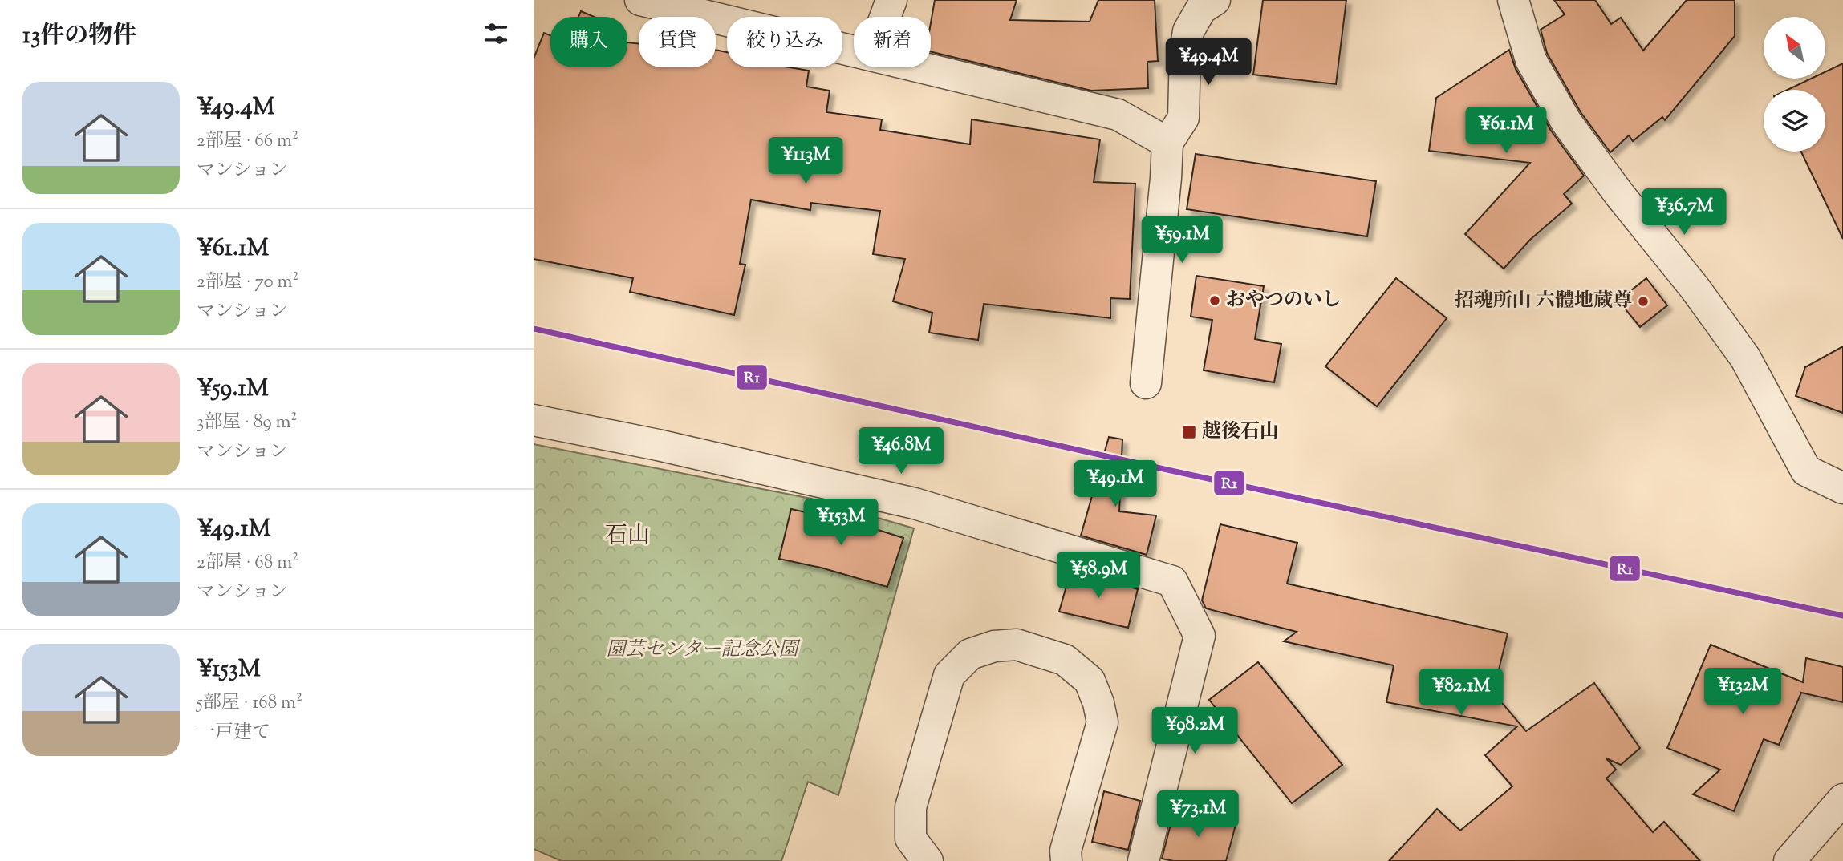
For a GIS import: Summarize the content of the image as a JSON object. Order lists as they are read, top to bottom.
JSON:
{
  "districts": ["石山"],
  "parks": ["園芸センター記念公園"],
  "places": {
    "other": ["おやつのいし", "招魂所山 六體地蔵尊"],
    "transit": ["越後石山"]
  },
  "lines": ["transit line R1"],
  "north": "top left",
  "page": {
    "heading": "13件の物件",
    "chip": [
      "購入",
      "賃貸",
      "絞り込み",
      "新着"
    ],
    "price": [
      "¥49.4M",
      "¥61.1M",
      "¥113M",
      "¥36.7M",
      "¥59.1M",
      "¥46.8M",
      "¥49.1M",
      "¥153M",
      "¥58.9M",
      "¥132M",
      "¥82.1M",
      "¥98.2M",
      "¥73.1M"
    ],
    "list": [
      {
        "name": "¥49.4M",
        "note": "2部屋 · 66 m² · マンション"
      },
      {
        "name": "¥61.1M",
        "note": "2部屋 · 70 m² · マンション"
      },
      {
        "name": "¥59.1M",
        "note": "3部屋 · 89 m² · マンション"
      },
      {
        "name": "¥49.1M",
        "note": "2部屋 · 68 m² · マンション"
      },
      {
        "name": "¥153M",
        "note": "5部屋 · 168 m² · 一戸建て"
      }
    ]
  }
}
